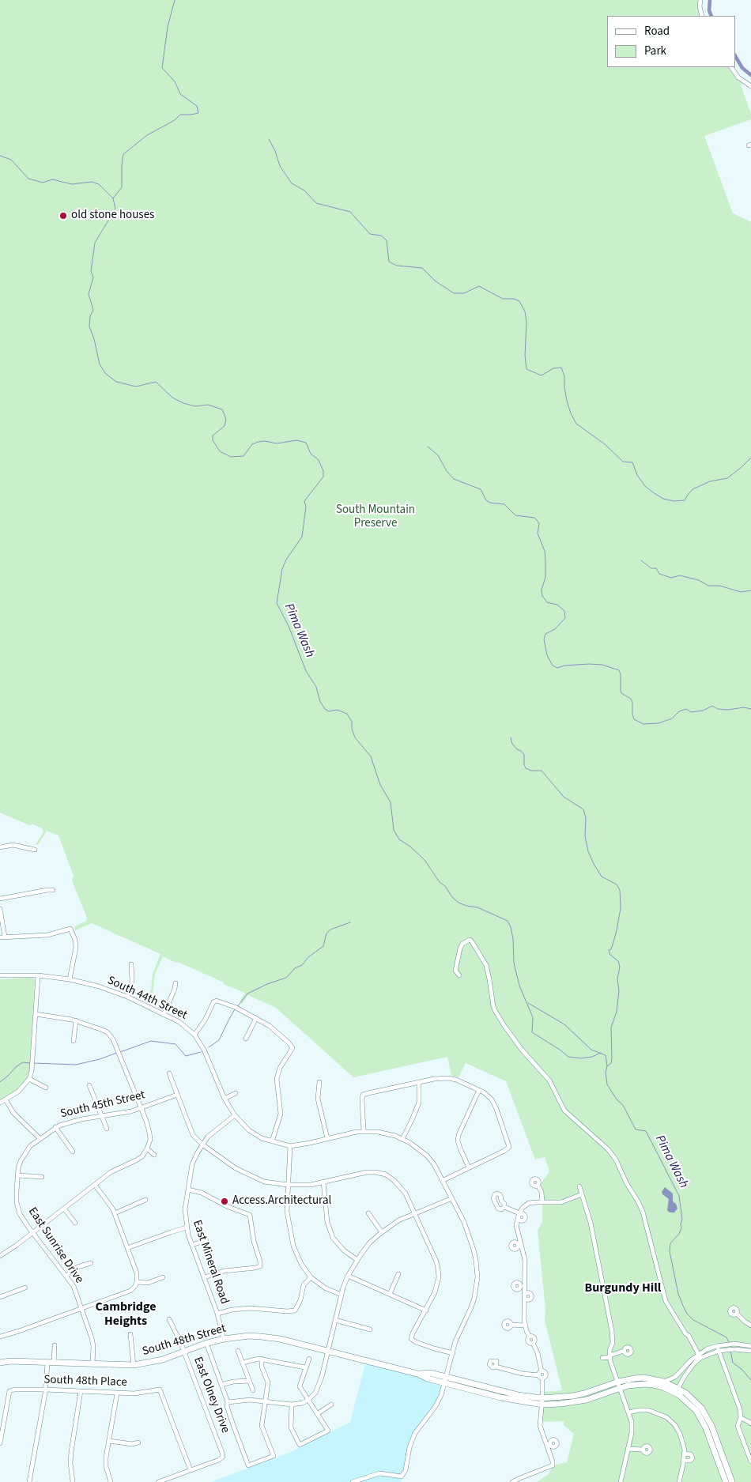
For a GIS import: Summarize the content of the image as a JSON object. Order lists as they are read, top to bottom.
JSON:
{
  "streets": {
    "main road": ["South 48th Street"],
    "street": [
      "South 44th Street",
      "South 45th Street",
      "East Sunrise Drive",
      "East Mineral Road",
      "South 48th Place",
      "East Olney Drive"
    ]
  },
  "crossings": [
    ["South 44th Street", "East Mineral Road"],
    ["South 44th Street", "South 48th Street"],
    ["South 45th Street", "East Sunrise Drive"],
    ["East Sunrise Drive", "South 48th Street"],
    ["East Mineral Road", "South 48th Street"],
    ["South 48th Street", "East Olney Drive"],
    ["South 48th Place", "East Olney Drive"]
  ],
  "districts": ["Burgundy Hill", "Cambridge Heights"],
  "water": ["Pima Wash"],
  "parks": ["South Mountain Preserve"],
  "places": ["old stone houses", "Access.Architectural"],
  "legend": ["Road", "Park"]
}
